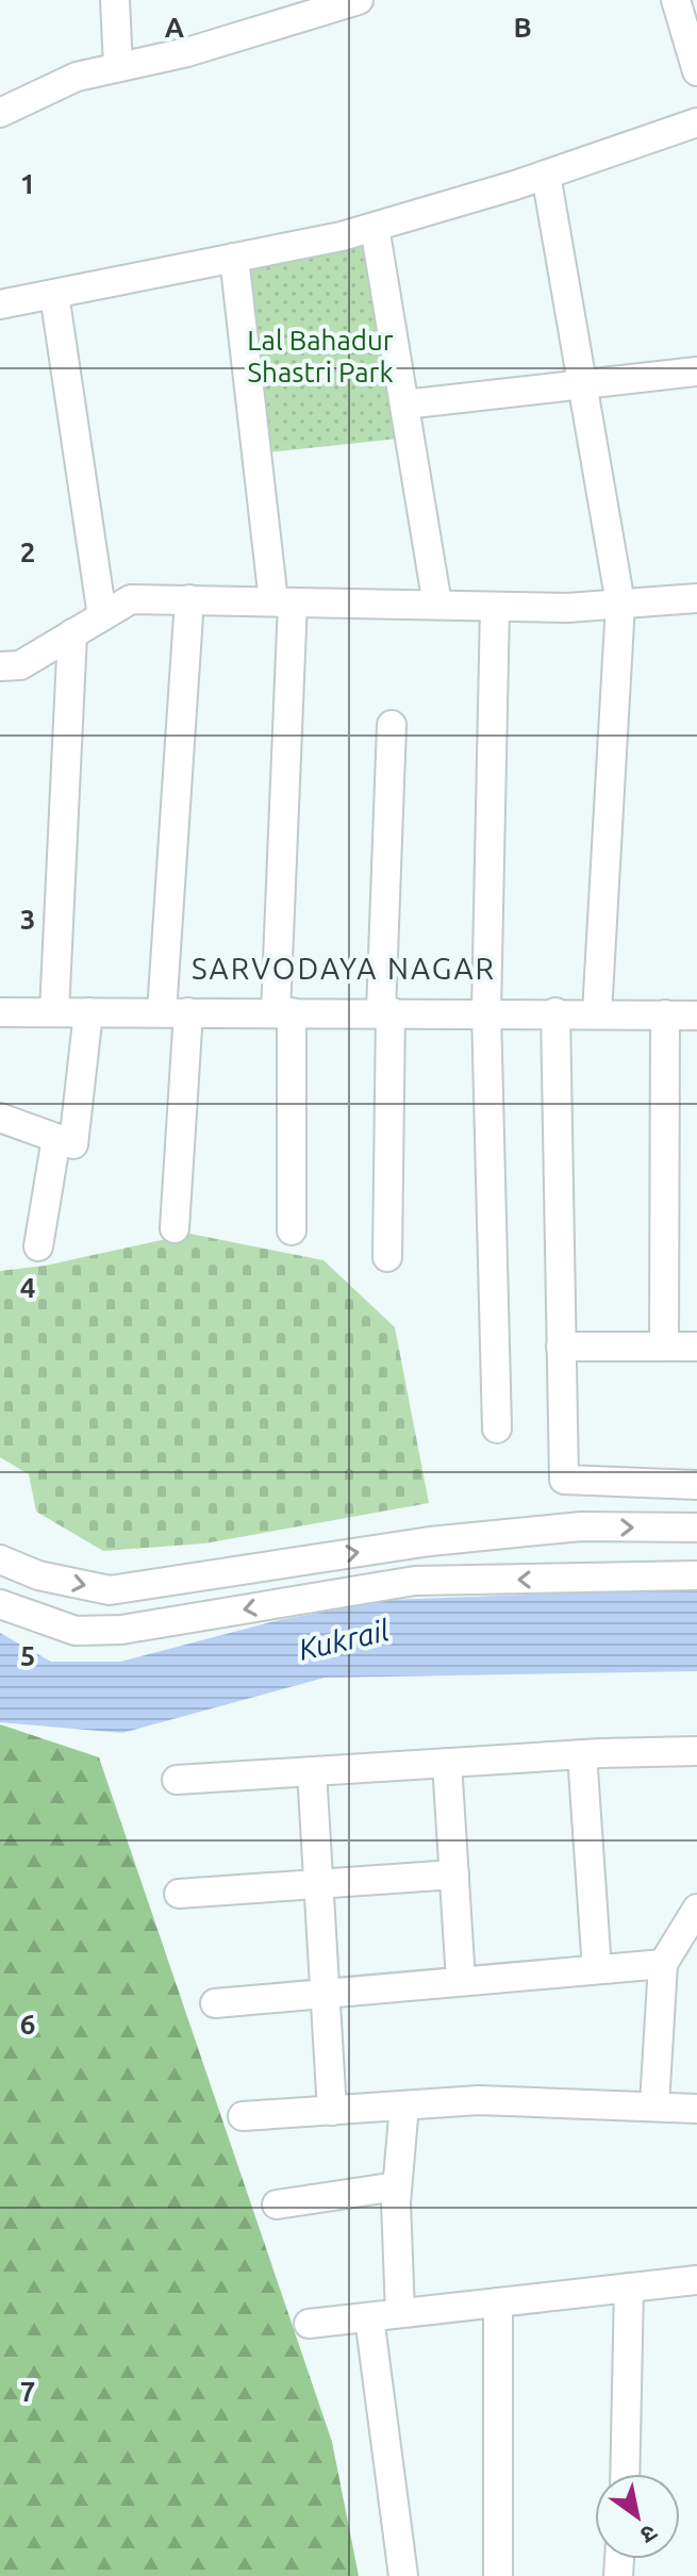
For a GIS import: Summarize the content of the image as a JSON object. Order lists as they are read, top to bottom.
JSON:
{
  "districts": ["SARVODAYA NAGAR"],
  "water": ["Kukrail"],
  "parks": ["Lal Bahadur Shastri Park"],
  "north": "bottom right",
  "grid": {
    "columns": ["A", "B"],
    "rows": [
      "1",
      "2",
      "3",
      "4",
      "5",
      "6",
      "7"
    ]
  }
}
